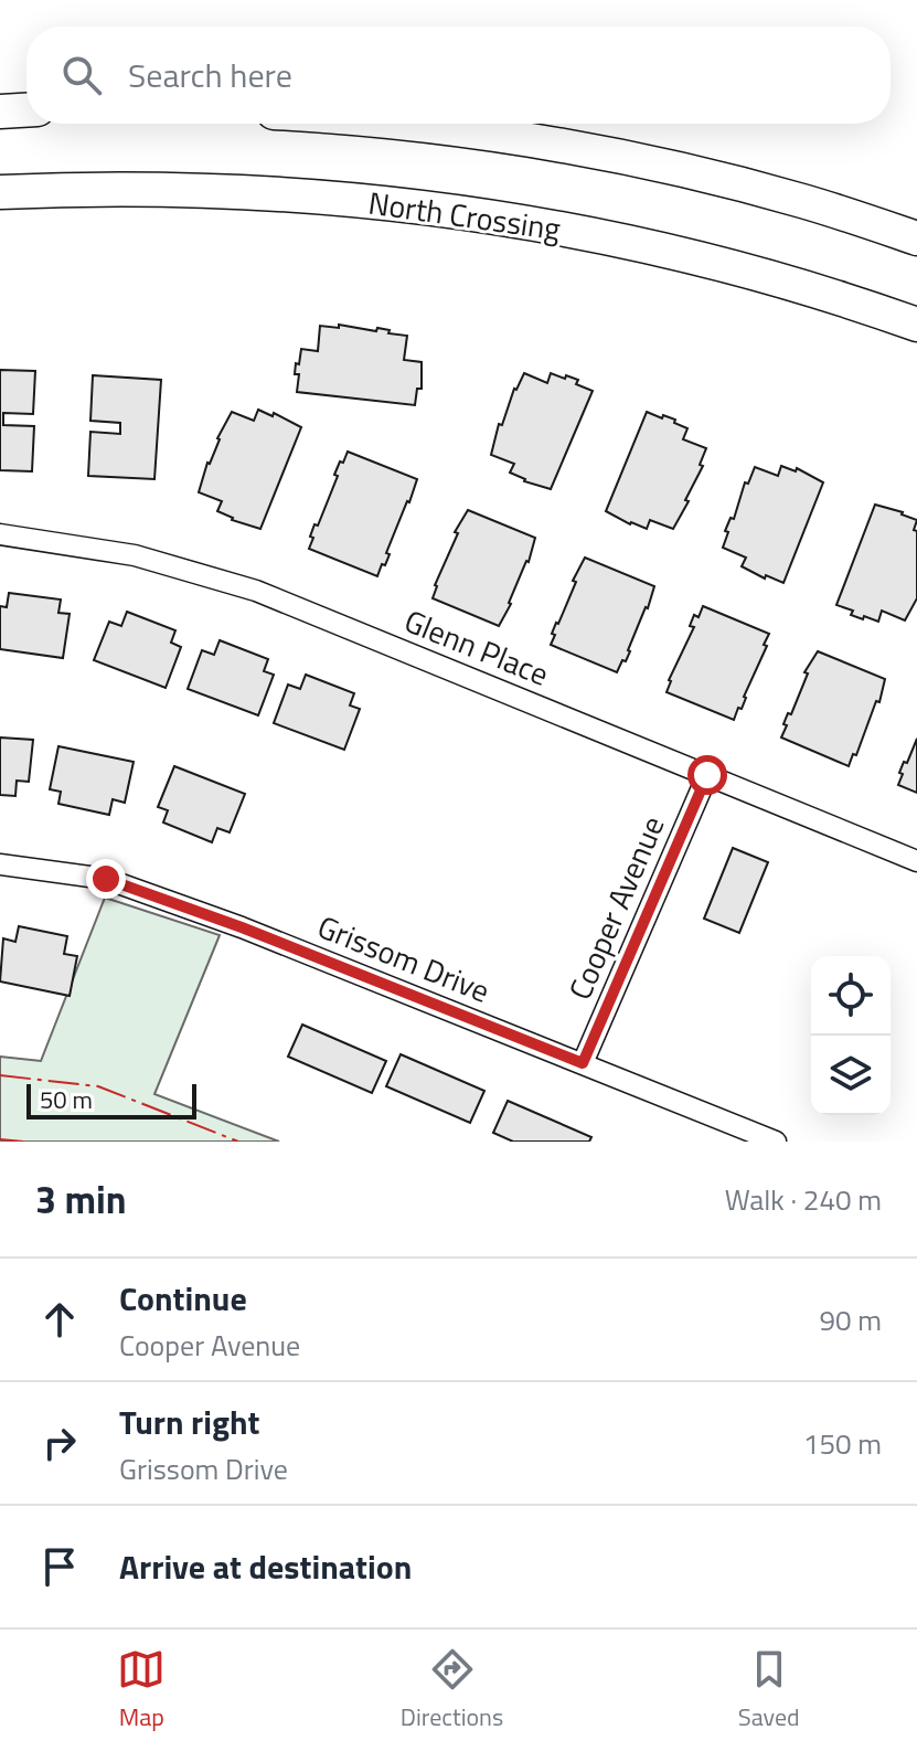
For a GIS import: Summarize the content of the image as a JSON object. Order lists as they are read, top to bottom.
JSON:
{
  "streets": {
    "main road": ["North Crossing"],
    "street": ["Glenn Place", "Cooper Avenue", "Grissom Drive"]
  },
  "crossings": [
    ["Glenn Place", "Cooper Avenue"],
    ["Cooper Avenue", "Grissom Drive"]
  ],
  "scale_bar": "50 m",
  "page": {
    "search": "Search here",
    "scale": "50 m",
    "heading": ["3 min", "Walk · 240 m"],
    "list": [
      ["Continue", "Cooper Avenue", "90 m"],
      ["Turn right", "Grissom Drive", "150 m"],
      "Arrive at destination"
    ],
    "nav": ["Map", "Directions", "Saved"]
  }
}
